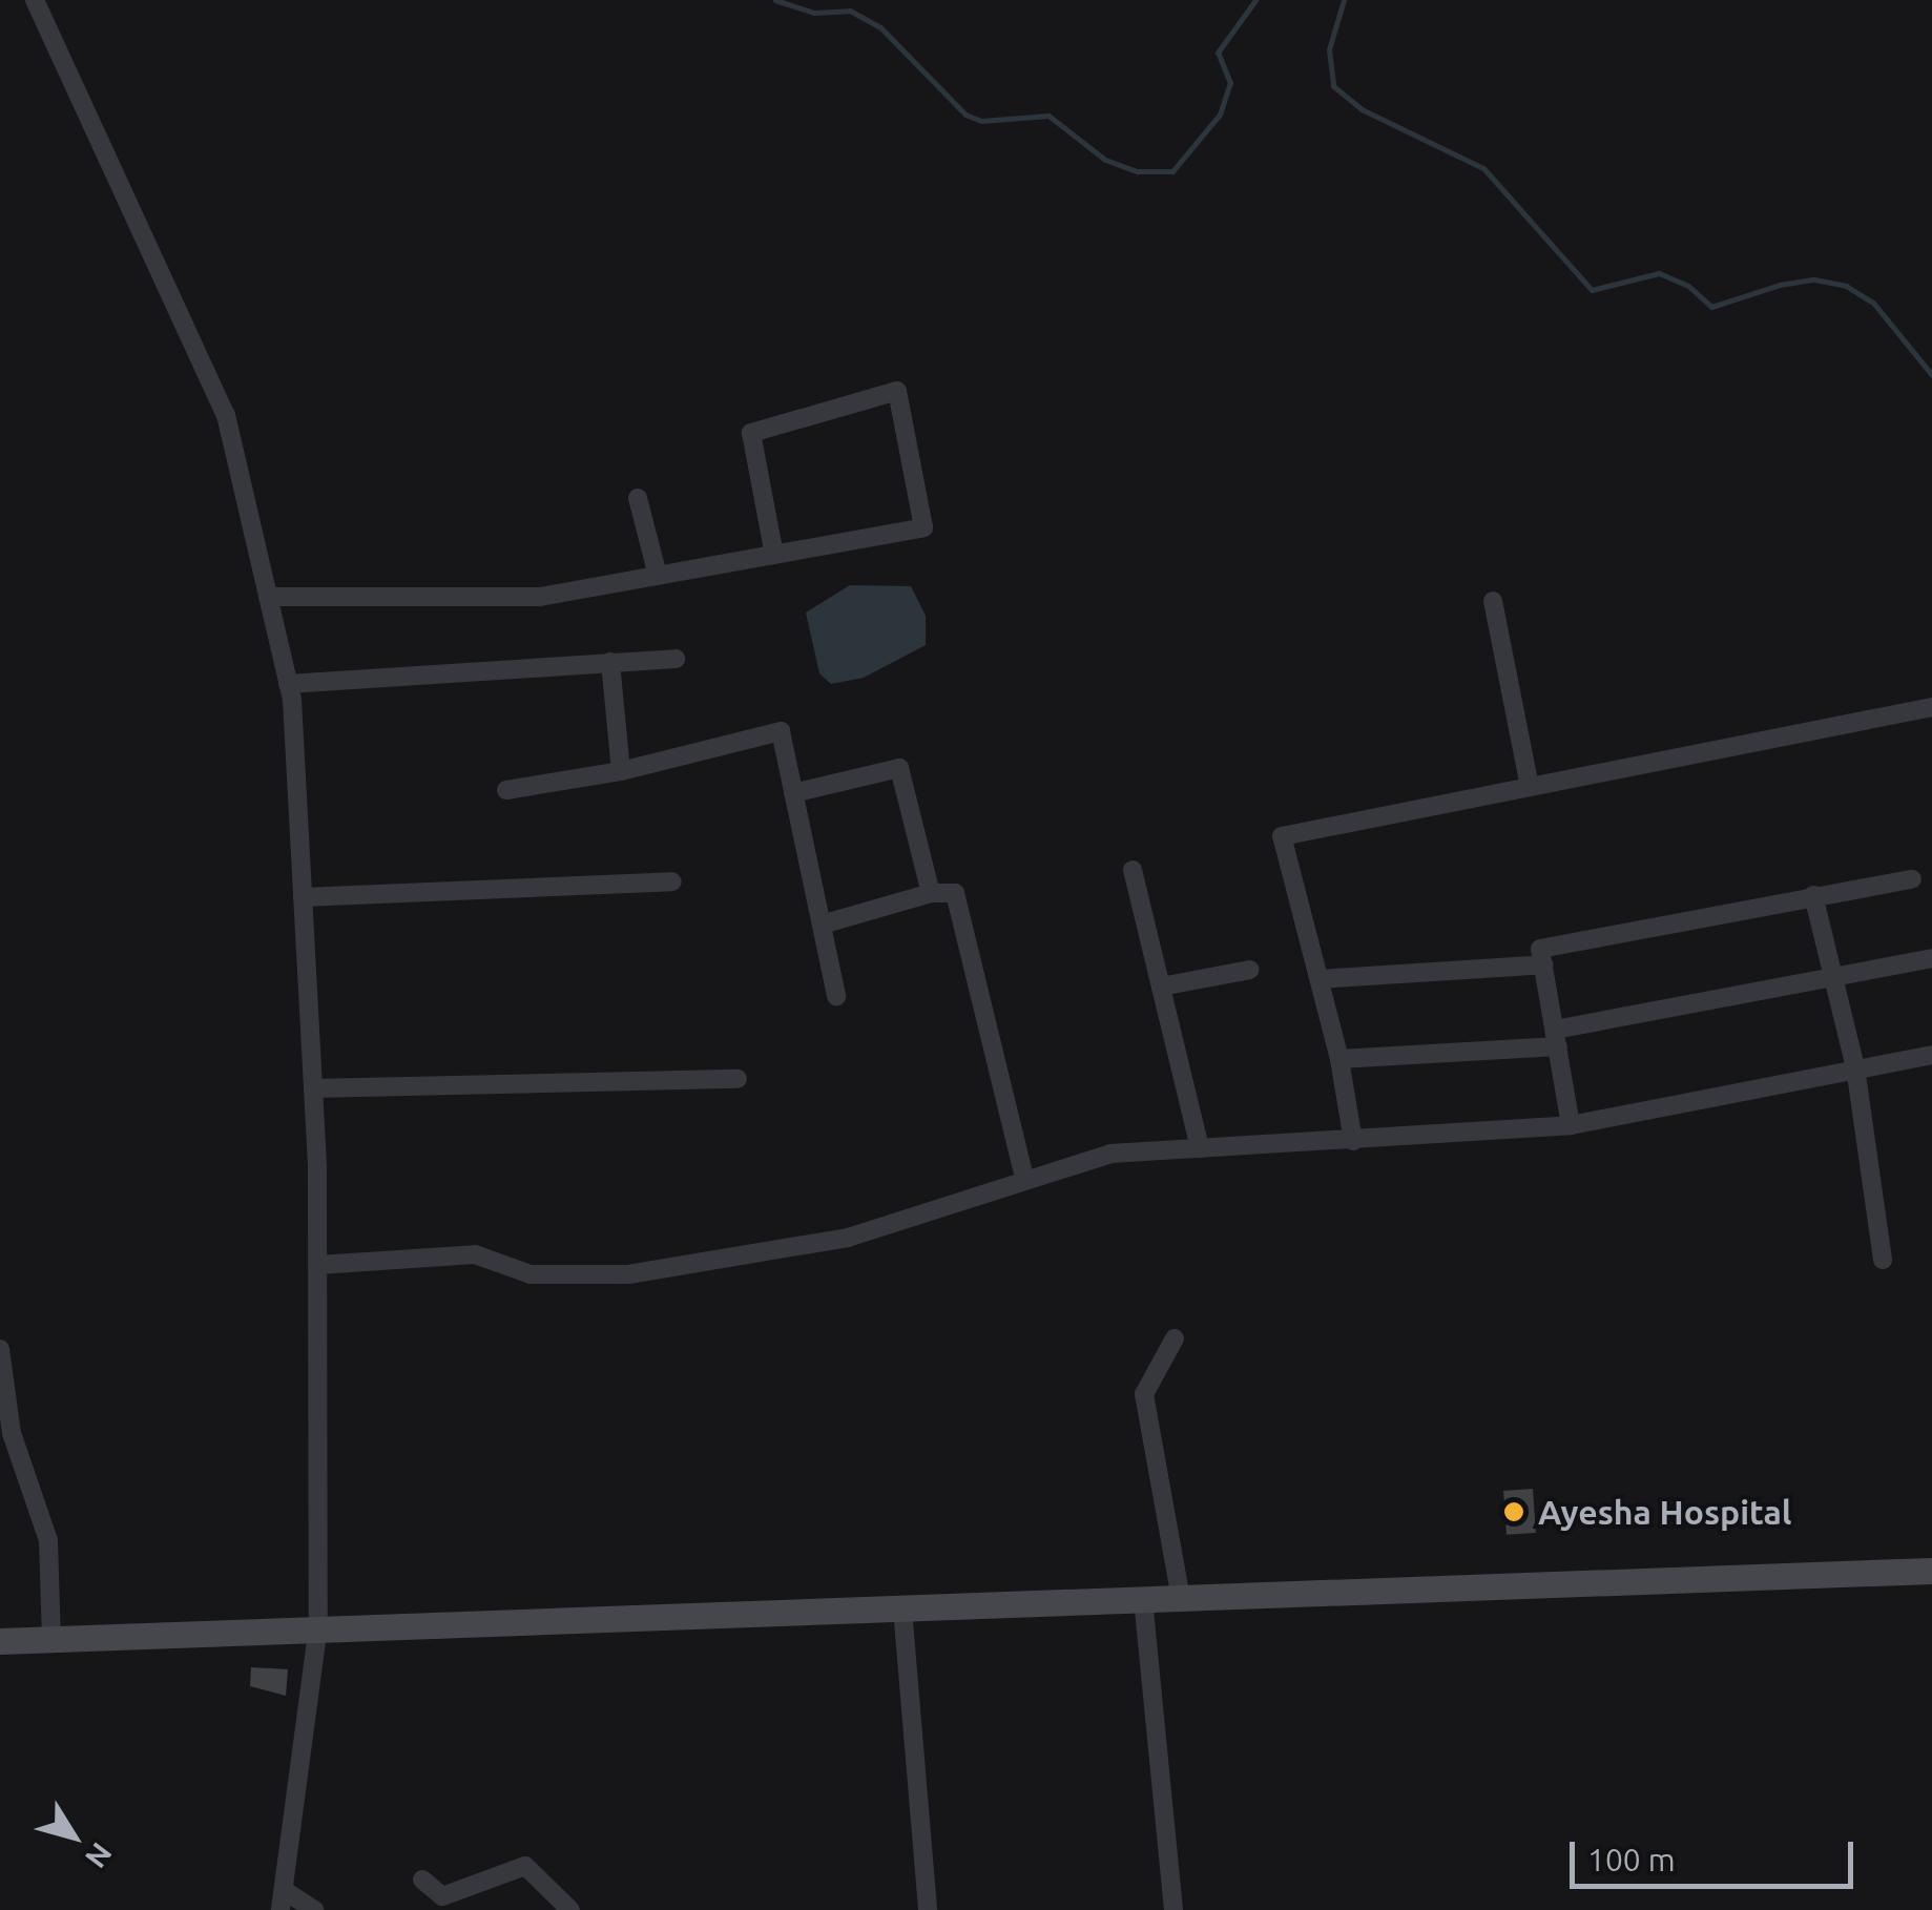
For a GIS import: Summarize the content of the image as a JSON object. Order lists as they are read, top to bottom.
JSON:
{
  "places": ["Ayesha Hospital"],
  "scale_bar": "100 m",
  "north": "bottom right"
}
